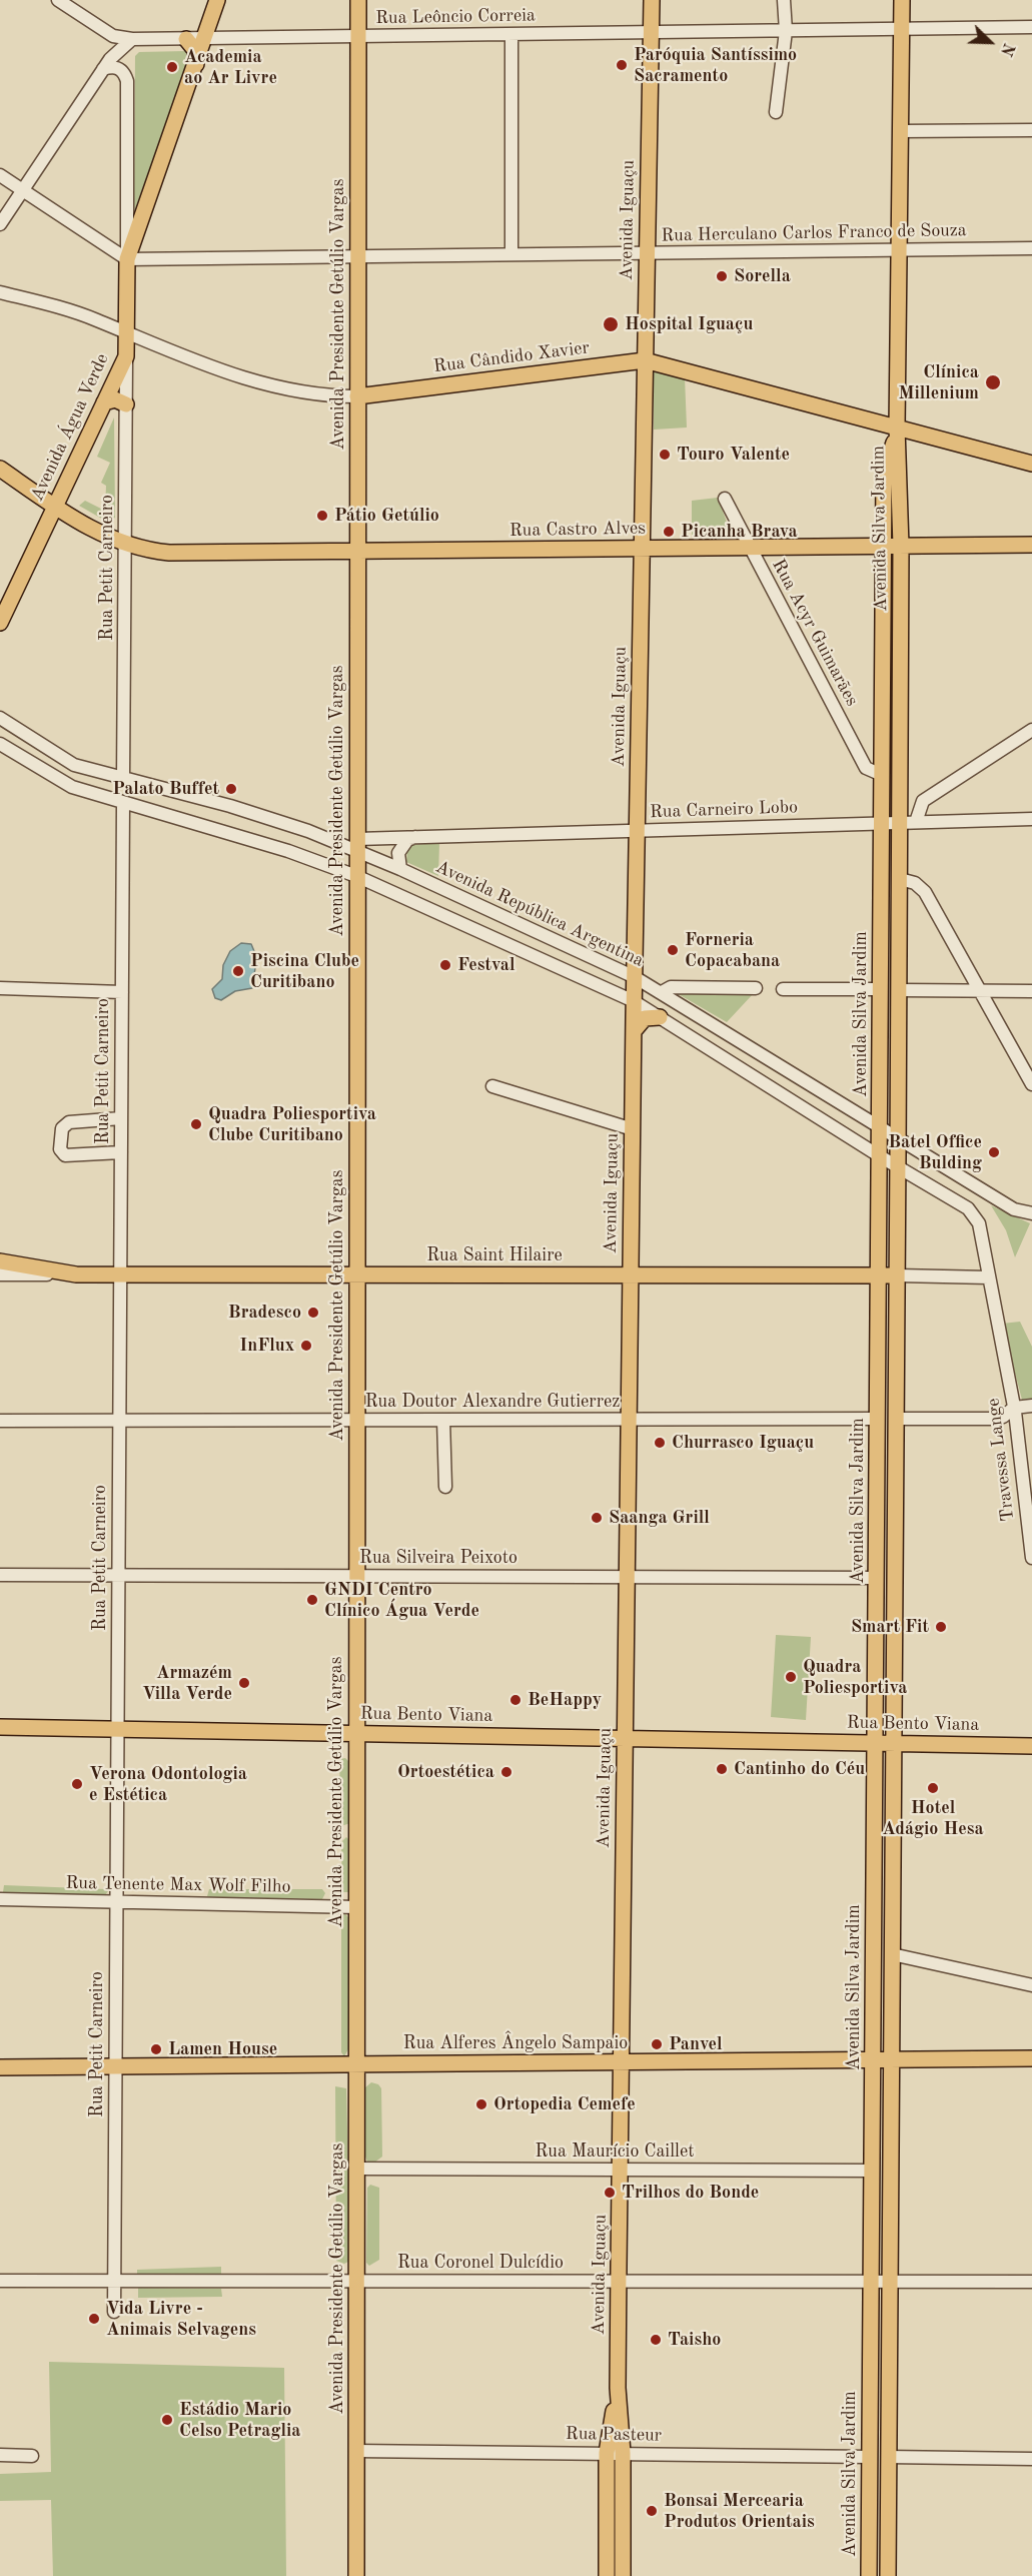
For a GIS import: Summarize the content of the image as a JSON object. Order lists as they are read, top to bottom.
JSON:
{
  "streets": {
    "main road": [
      "Avenida Iguaçu",
      "Avenida Presidente Getúlio Vargas",
      "Rua Cândido Xavier",
      "Avenida Água Verde",
      "Avenida Silva Jardim",
      "Rua Castro Alves",
      "Rua Saint Hilaire",
      "Rua Bento Viana",
      "Rua Alferes Ângelo Sampaio"
    ],
    "street": [
      "Rua Leôncio Correia",
      "Rua Herculano Carlos Franco de Souza",
      "Rua Petit Carneiro",
      "Rua Acyr Guimarães",
      "Rua Carneiro Lobo",
      "Avenida República Argentina",
      "Rua Doutor Alexandre Gutierrez",
      "Travessa Lange",
      "Rua Silveira Peixoto",
      "Rua Tenente Max Wolf Filho",
      "Rua Maurício Caillet",
      "Rua Coronel Dulcídio",
      "Rua Pasteur"
    ]
  },
  "crossings": [
    ["Rua Leôncio Correia", "Avenida Iguaçu"],
    ["Rua Leôncio Correia", "Avenida Presidente Getúlio Vargas"],
    ["Rua Leôncio Correia", "Avenida Água Verde"],
    ["Rua Leôncio Correia", "Avenida Silva Jardim"],
    ["Avenida Iguaçu", "Rua Herculano Carlos Franco de Souza"],
    ["Avenida Iguaçu", "Rua Cândido Xavier"],
    ["Avenida Iguaçu", "Rua Castro Alves"],
    ["Avenida Iguaçu", "Rua Carneiro Lobo"],
    ["Avenida Iguaçu", "Avenida República Argentina"],
    ["Avenida Iguaçu", "Rua Saint Hilaire"],
    ["Avenida Iguaçu", "Rua Doutor Alexandre Gutierrez"],
    ["Avenida Iguaçu", "Rua Silveira Peixoto"],
    ["Avenida Iguaçu", "Rua Bento Viana"],
    ["Avenida Iguaçu", "Rua Alferes Ângelo Sampaio"],
    ["Avenida Iguaçu", "Rua Maurício Caillet"],
    ["Avenida Iguaçu", "Rua Coronel Dulcídio"],
    ["Avenida Iguaçu", "Rua Pasteur"],
    ["Rua Herculano Carlos Franco de Souza", "Avenida Presidente Getúlio Vargas"],
    ["Rua Herculano Carlos Franco de Souza", "Avenida Água Verde"],
    ["Rua Herculano Carlos Franco de Souza", "Avenida Silva Jardim"],
    ["Avenida Presidente Getúlio Vargas", "Rua Cândido Xavier"],
    ["Avenida Presidente Getúlio Vargas", "Rua Castro Alves"],
    ["Avenida Presidente Getúlio Vargas", "Rua Carneiro Lobo"],
    ["Avenida Presidente Getúlio Vargas", "Avenida República Argentina"],
    ["Avenida Presidente Getúlio Vargas", "Rua Saint Hilaire"],
    ["Avenida Presidente Getúlio Vargas", "Rua Doutor Alexandre Gutierrez"],
    ["Avenida Presidente Getúlio Vargas", "Rua Silveira Peixoto"],
    ["Avenida Presidente Getúlio Vargas", "Rua Bento Viana"],
    ["Avenida Presidente Getúlio Vargas", "Rua Tenente Max Wolf Filho"],
    ["Avenida Presidente Getúlio Vargas", "Rua Alferes Ângelo Sampaio"],
    ["Avenida Presidente Getúlio Vargas", "Rua Maurício Caillet"],
    ["Avenida Presidente Getúlio Vargas", "Rua Coronel Dulcídio"],
    ["Avenida Presidente Getúlio Vargas", "Rua Pasteur"],
    ["Rua Cândido Xavier", "Avenida Água Verde"],
    ["Rua Cândido Xavier", "Avenida Silva Jardim"],
    ["Avenida Água Verde", "Rua Castro Alves"],
    ["Avenida Água Verde", "Rua Petit Carneiro"],
    ["Avenida Silva Jardim", "Rua Castro Alves"],
    ["Avenida Silva Jardim", "Rua Acyr Guimarães"],
    ["Avenida Silva Jardim", "Rua Carneiro Lobo"],
    ["Avenida Silva Jardim", "Avenida República Argentina"],
    ["Avenida Silva Jardim", "Rua Saint Hilaire"],
    ["Avenida Silva Jardim", "Rua Doutor Alexandre Gutierrez"],
    ["Avenida Silva Jardim", "Travessa Lange"],
    ["Avenida Silva Jardim", "Rua Silveira Peixoto"],
    ["Avenida Silva Jardim", "Rua Bento Viana"],
    ["Avenida Silva Jardim", "Rua Alferes Ângelo Sampaio"],
    ["Avenida Silva Jardim", "Rua Maurício Caillet"],
    ["Avenida Silva Jardim", "Rua Coronel Dulcídio"],
    ["Avenida Silva Jardim", "Rua Pasteur"],
    ["Rua Castro Alves", "Rua Petit Carneiro"],
    ["Rua Castro Alves", "Rua Acyr Guimarães"],
    ["Rua Petit Carneiro", "Avenida República Argentina"],
    ["Rua Petit Carneiro", "Rua Saint Hilaire"],
    ["Rua Petit Carneiro", "Rua Doutor Alexandre Gutierrez"],
    ["Rua Petit Carneiro", "Rua Silveira Peixoto"],
    ["Rua Petit Carneiro", "Rua Bento Viana"],
    ["Rua Petit Carneiro", "Rua Tenente Max Wolf Filho"],
    ["Rua Petit Carneiro", "Rua Alferes Ângelo Sampaio"],
    ["Rua Petit Carneiro", "Rua Coronel Dulcídio"],
    ["Rua Carneiro Lobo", "Avenida República Argentina"],
    ["Rua Saint Hilaire", "Travessa Lange"]
  ],
  "places": [
    "Paróquia Santíssimo Sacramento",
    "Academia ao Ar Livre",
    "Sorella",
    "Hospital Iguaçu",
    "Clínica Millenium",
    "Touro Valente",
    "Pátio Getúlio",
    "Picanha Brava",
    "Palato Buffet",
    "Forneria Copacabana",
    "Festval",
    "Piscina Clube Curitibano",
    "Quadra Poliesportiva Clube Curitibano",
    "Batel Office Bulding",
    "Bradesco",
    "InFlux",
    "Churrasco Iguaçu",
    "Saanga Grill",
    "GNDI Centro Clínico Água Verde",
    "Smart Fit",
    "Quadra Poliesportiva",
    "Armazém Villa Verde",
    "BeHappy",
    "Cantinho do Céu",
    "Ortoestética",
    "Verona Odontologia e Estética",
    "Hotel Adágio Hesa",
    "Panvel",
    "Lamen House",
    "Ortopedia Cemefe",
    "Trilhos do Bonde",
    "Vida Livre - Animais Selvagens",
    "Taisho",
    "Estádio Mario Celso Petraglia",
    "Bonsai Mercearia Produtos Orientais"
  ],
  "north": "bottom right"
}
